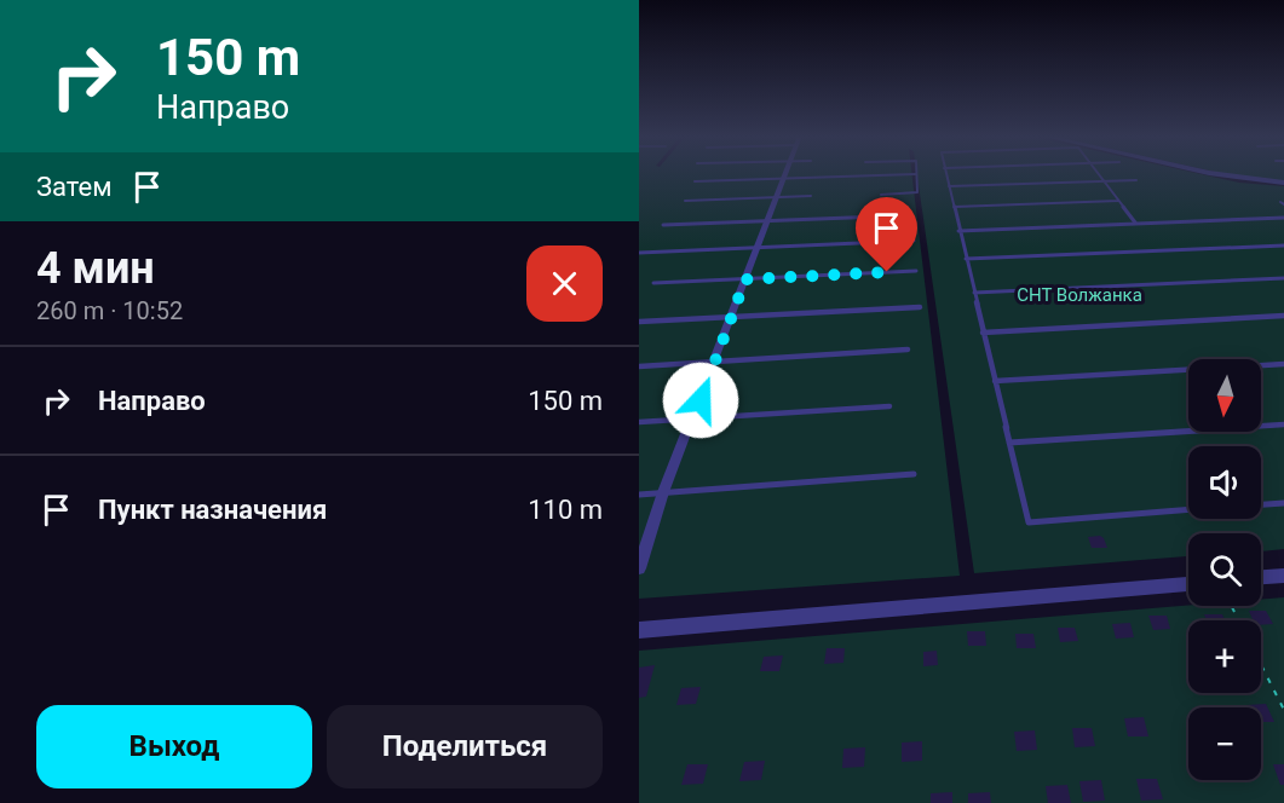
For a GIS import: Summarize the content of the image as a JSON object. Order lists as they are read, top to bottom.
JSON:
{
  "parks": ["СНТ Волжанка"],
  "north": "bottom",
  "page": {
    "turn": ["150 m", "Направо"],
    "then": "Затем",
    "heading": ["4 мин", "260 m · 10:52"],
    "list": [
      {
        "name": "Направо",
        "value": "150 m"
      },
      {
        "name": "Пункт назначения",
        "value": "110 m"
      }
    ],
    "map_buttons": ["+", "−"],
    "buttons": ["Выход", "Поделиться"]
  }
}
